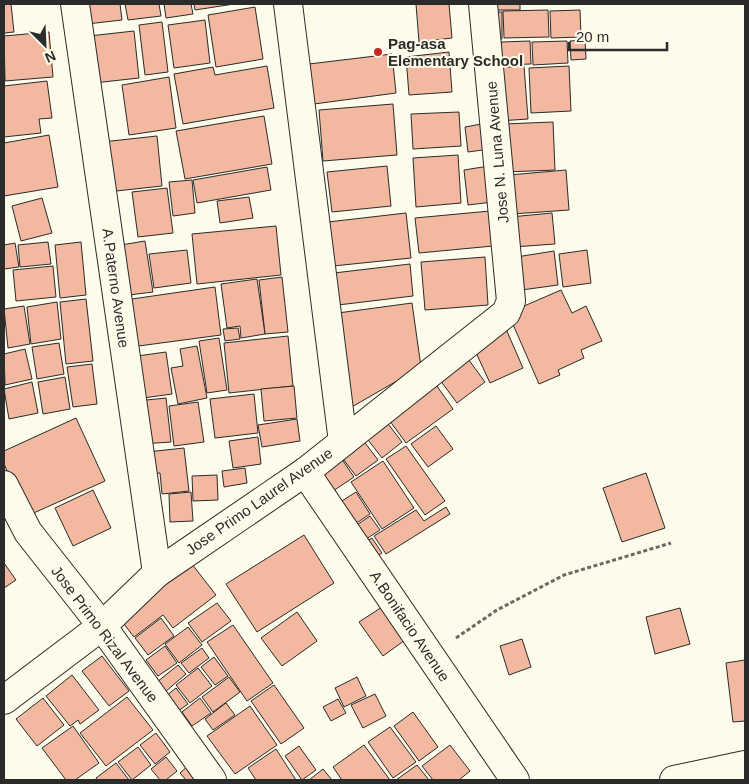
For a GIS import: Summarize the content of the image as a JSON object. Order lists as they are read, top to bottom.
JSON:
{
  "streets": {
    "street": [
      "Jose N. Luna Avenue",
      "A.Paterno Avenue",
      "Jose Primo Laurel Avenue",
      "A.Bonifacio Avenue",
      "Jose Primo Rizal Avenue"
    ]
  },
  "crossings": [
    ["Jose N. Luna Avenue", "Jose Primo Laurel Avenue"],
    ["A.Paterno Avenue", "Jose Primo Laurel Avenue"],
    ["Jose Primo Laurel Avenue", "A.Bonifacio Avenue"],
    ["Jose Primo Laurel Avenue", "Jose Primo Rizal Avenue"]
  ],
  "places": ["Pag-asa Elementary School"],
  "scale_bar": "20 m",
  "north": "bottom right"
}
